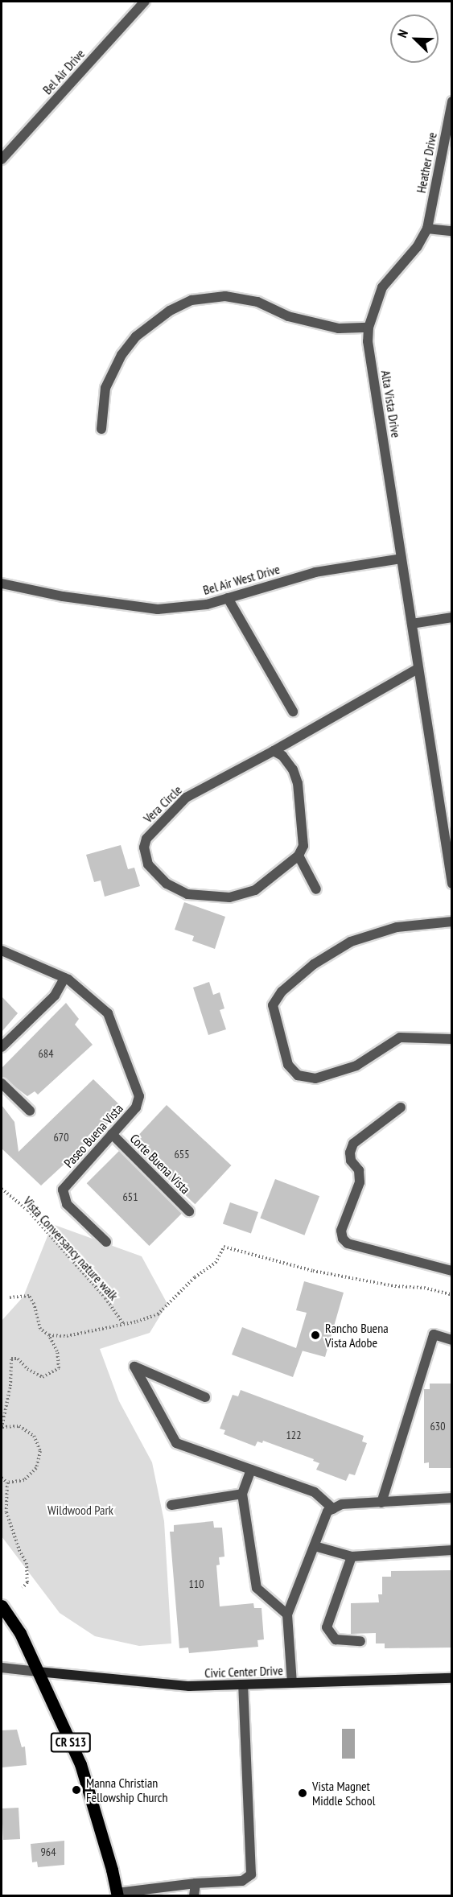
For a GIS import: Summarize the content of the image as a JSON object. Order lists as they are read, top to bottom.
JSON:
{
  "streets": {
    "main road": ["Civic Center Drive", "CR S13"],
    "street": [
      "Bel Air Drive",
      "Heather Drive",
      "Alta Vista Drive",
      "Bel Air West Drive",
      "Vera Circle",
      "Paseo Buena Vista",
      "Corte Buena Vista"
    ],
    "path": ["Vista Conversancy nature walk"]
  },
  "crossings": [
    ["Heather Drive", "Alta Vista Drive"],
    ["Alta Vista Drive", "Bel Air West Drive"],
    ["Alta Vista Drive", "Vera Circle"],
    ["Paseo Buena Vista", "Corte Buena Vista"],
    ["Civic Center Drive", "CR S13"]
  ],
  "parks": ["Wildwood Park"],
  "places": ["Rancho Buena Vista Adobe", "Manna Christian Fellowship Church", "Vista Magnet Middle School"],
  "house_numbers": [
    "684",
    "670",
    "655",
    "651",
    "630",
    "122",
    "110",
    "964"
  ],
  "north": "top left"
}
